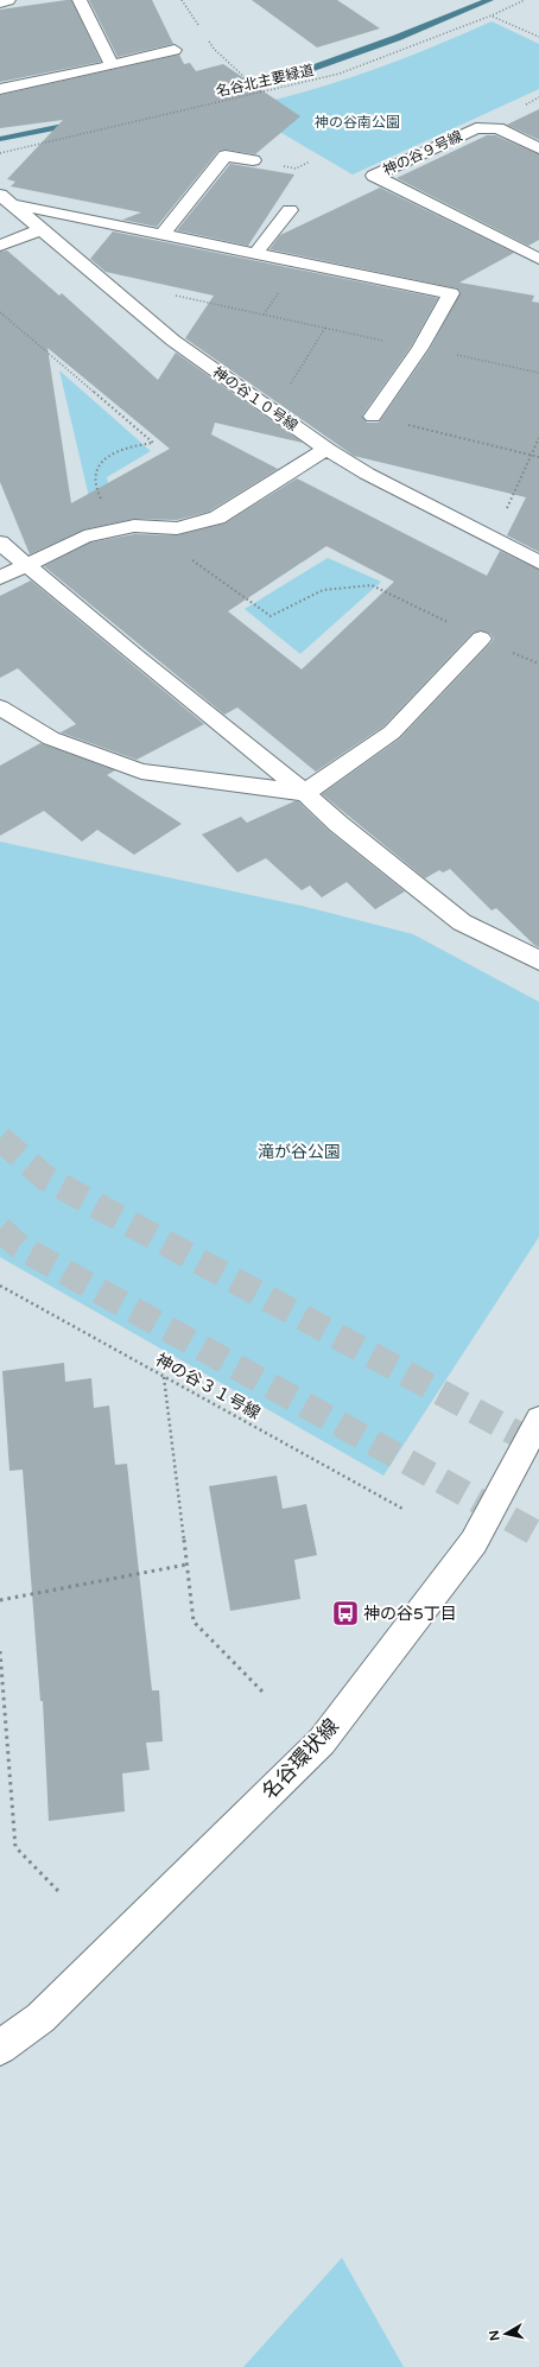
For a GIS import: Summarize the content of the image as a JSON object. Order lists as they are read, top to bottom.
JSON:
{
  "streets": {
    "street": ["神の谷９号線", "神の谷１０号線", "名谷環状線"],
    "path": ["名谷北主要緑道", "神の谷３１号線"]
  },
  "parks": ["神の谷南公園", "滝が谷公園"],
  "places": {
    "bus stop": ["神の谷5丁目"]
  },
  "north": "left"
}
